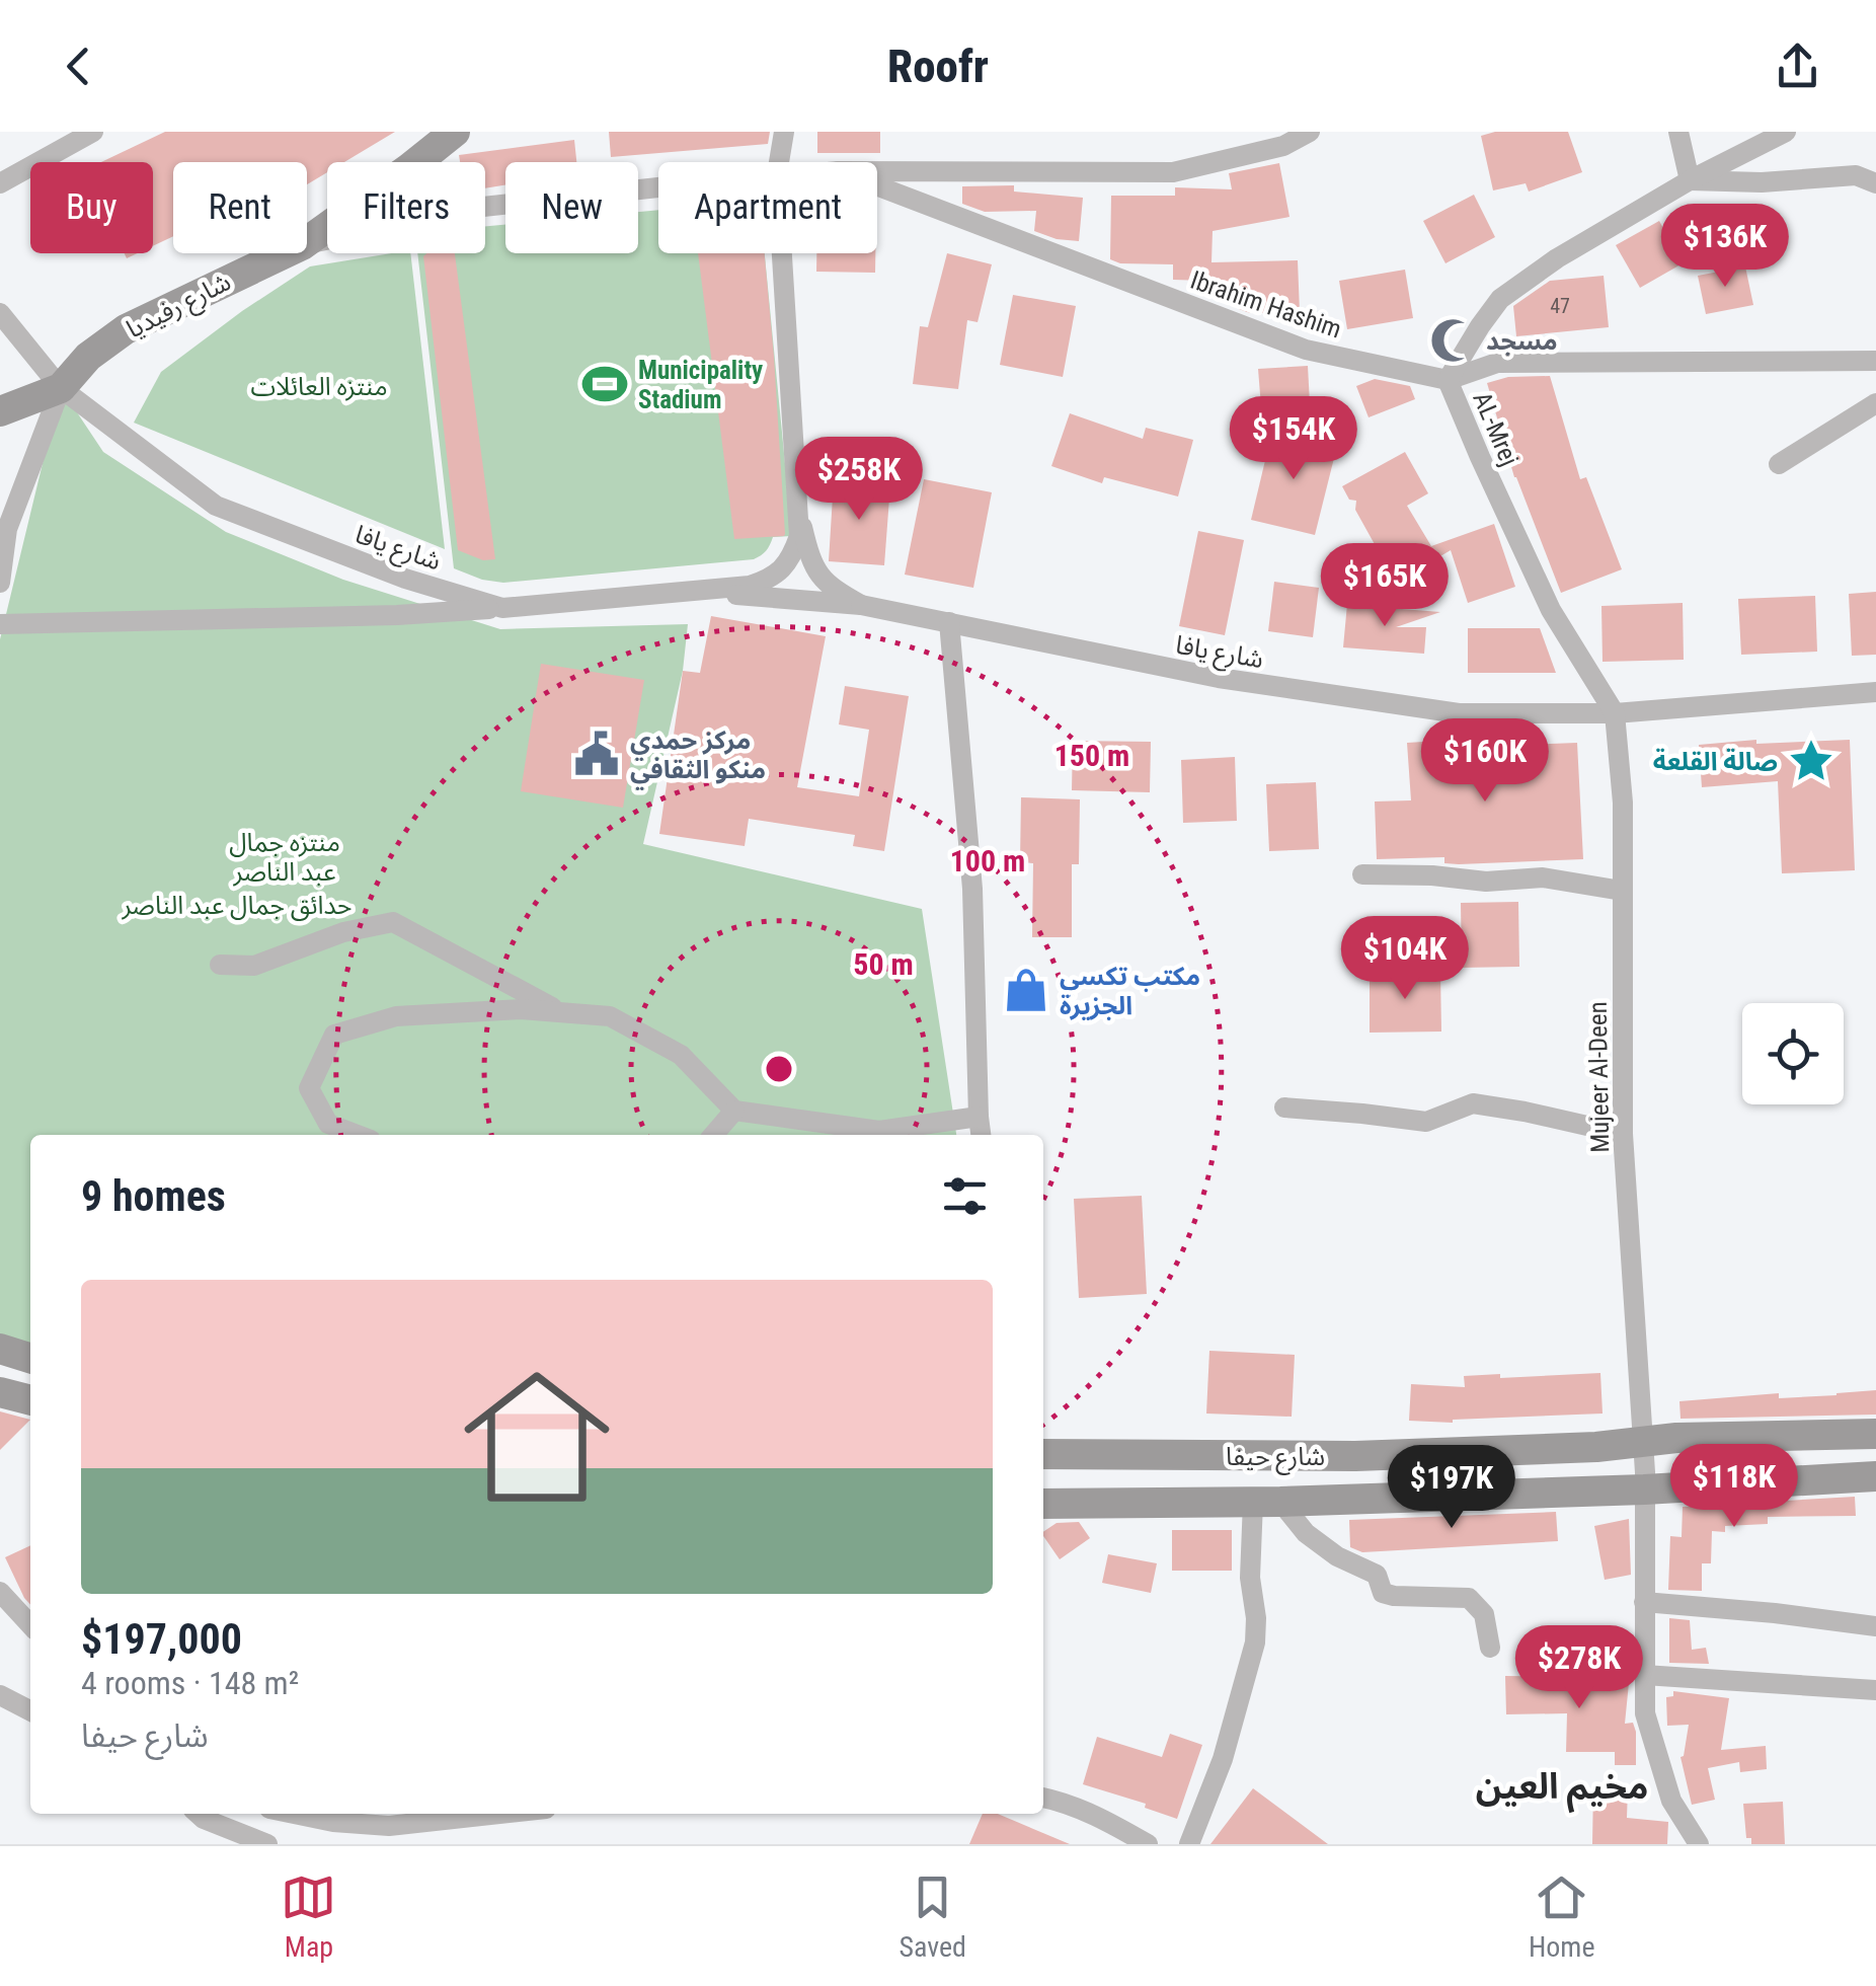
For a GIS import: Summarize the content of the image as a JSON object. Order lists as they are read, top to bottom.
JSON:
{
  "streets": {
    "main road": ["شارع رفيديا", "شارع حيفا"],
    "street": [
      "Ibrahim Hashim",
      "AL-Mrej",
      "شارع يافا",
      "Mujeer Al-Deen"
    ]
  },
  "crossings": [
    ["Ibrahim Hashim", "AL-Mrej"],
    ["شارع رفيديا", "شارع يافا"],
    ["AL-Mrej", "شارع يافا"],
    ["AL-Mrej", "Mujeer Al-Deen"],
    ["شارع يافا", "Mujeer Al-Deen"],
    ["Mujeer Al-Deen", "شارع حيفا"]
  ],
  "districts": ["مخيم العين"],
  "parks": ["منتزه العائلات", "منتزه جمال عبد الناصر", "حدائق جمال عبد الناصر"],
  "places": {
    "mosque": ["مسجد"],
    "sports": ["Municipality Stadium"],
    "public building": ["مركز حمدي منكو الثقافي"],
    "place": ["صالة القلعة"],
    "shop": ["مكتب تكسي الجزيرة"]
  },
  "house_numbers": ["47"],
  "page": {
    "header": "Roofr",
    "chip": [
      "Buy",
      "Rent",
      "Filters",
      "New",
      "Apartment"
    ],
    "price": [
      "$136K",
      "$154K",
      "$258K",
      "$165K",
      "$160K",
      "$104K",
      "$118K",
      "$197K",
      "$278K"
    ],
    "heading": "9 homes",
    "list": [
      {
        "name": "$197,000",
        "note": "4 rooms · 148 m² · شارع حيفا"
      }
    ],
    "tabs": ["Map", "Saved", "Home"]
  },
  "rings": ["150 m", "100 m", "50 m"]
}
